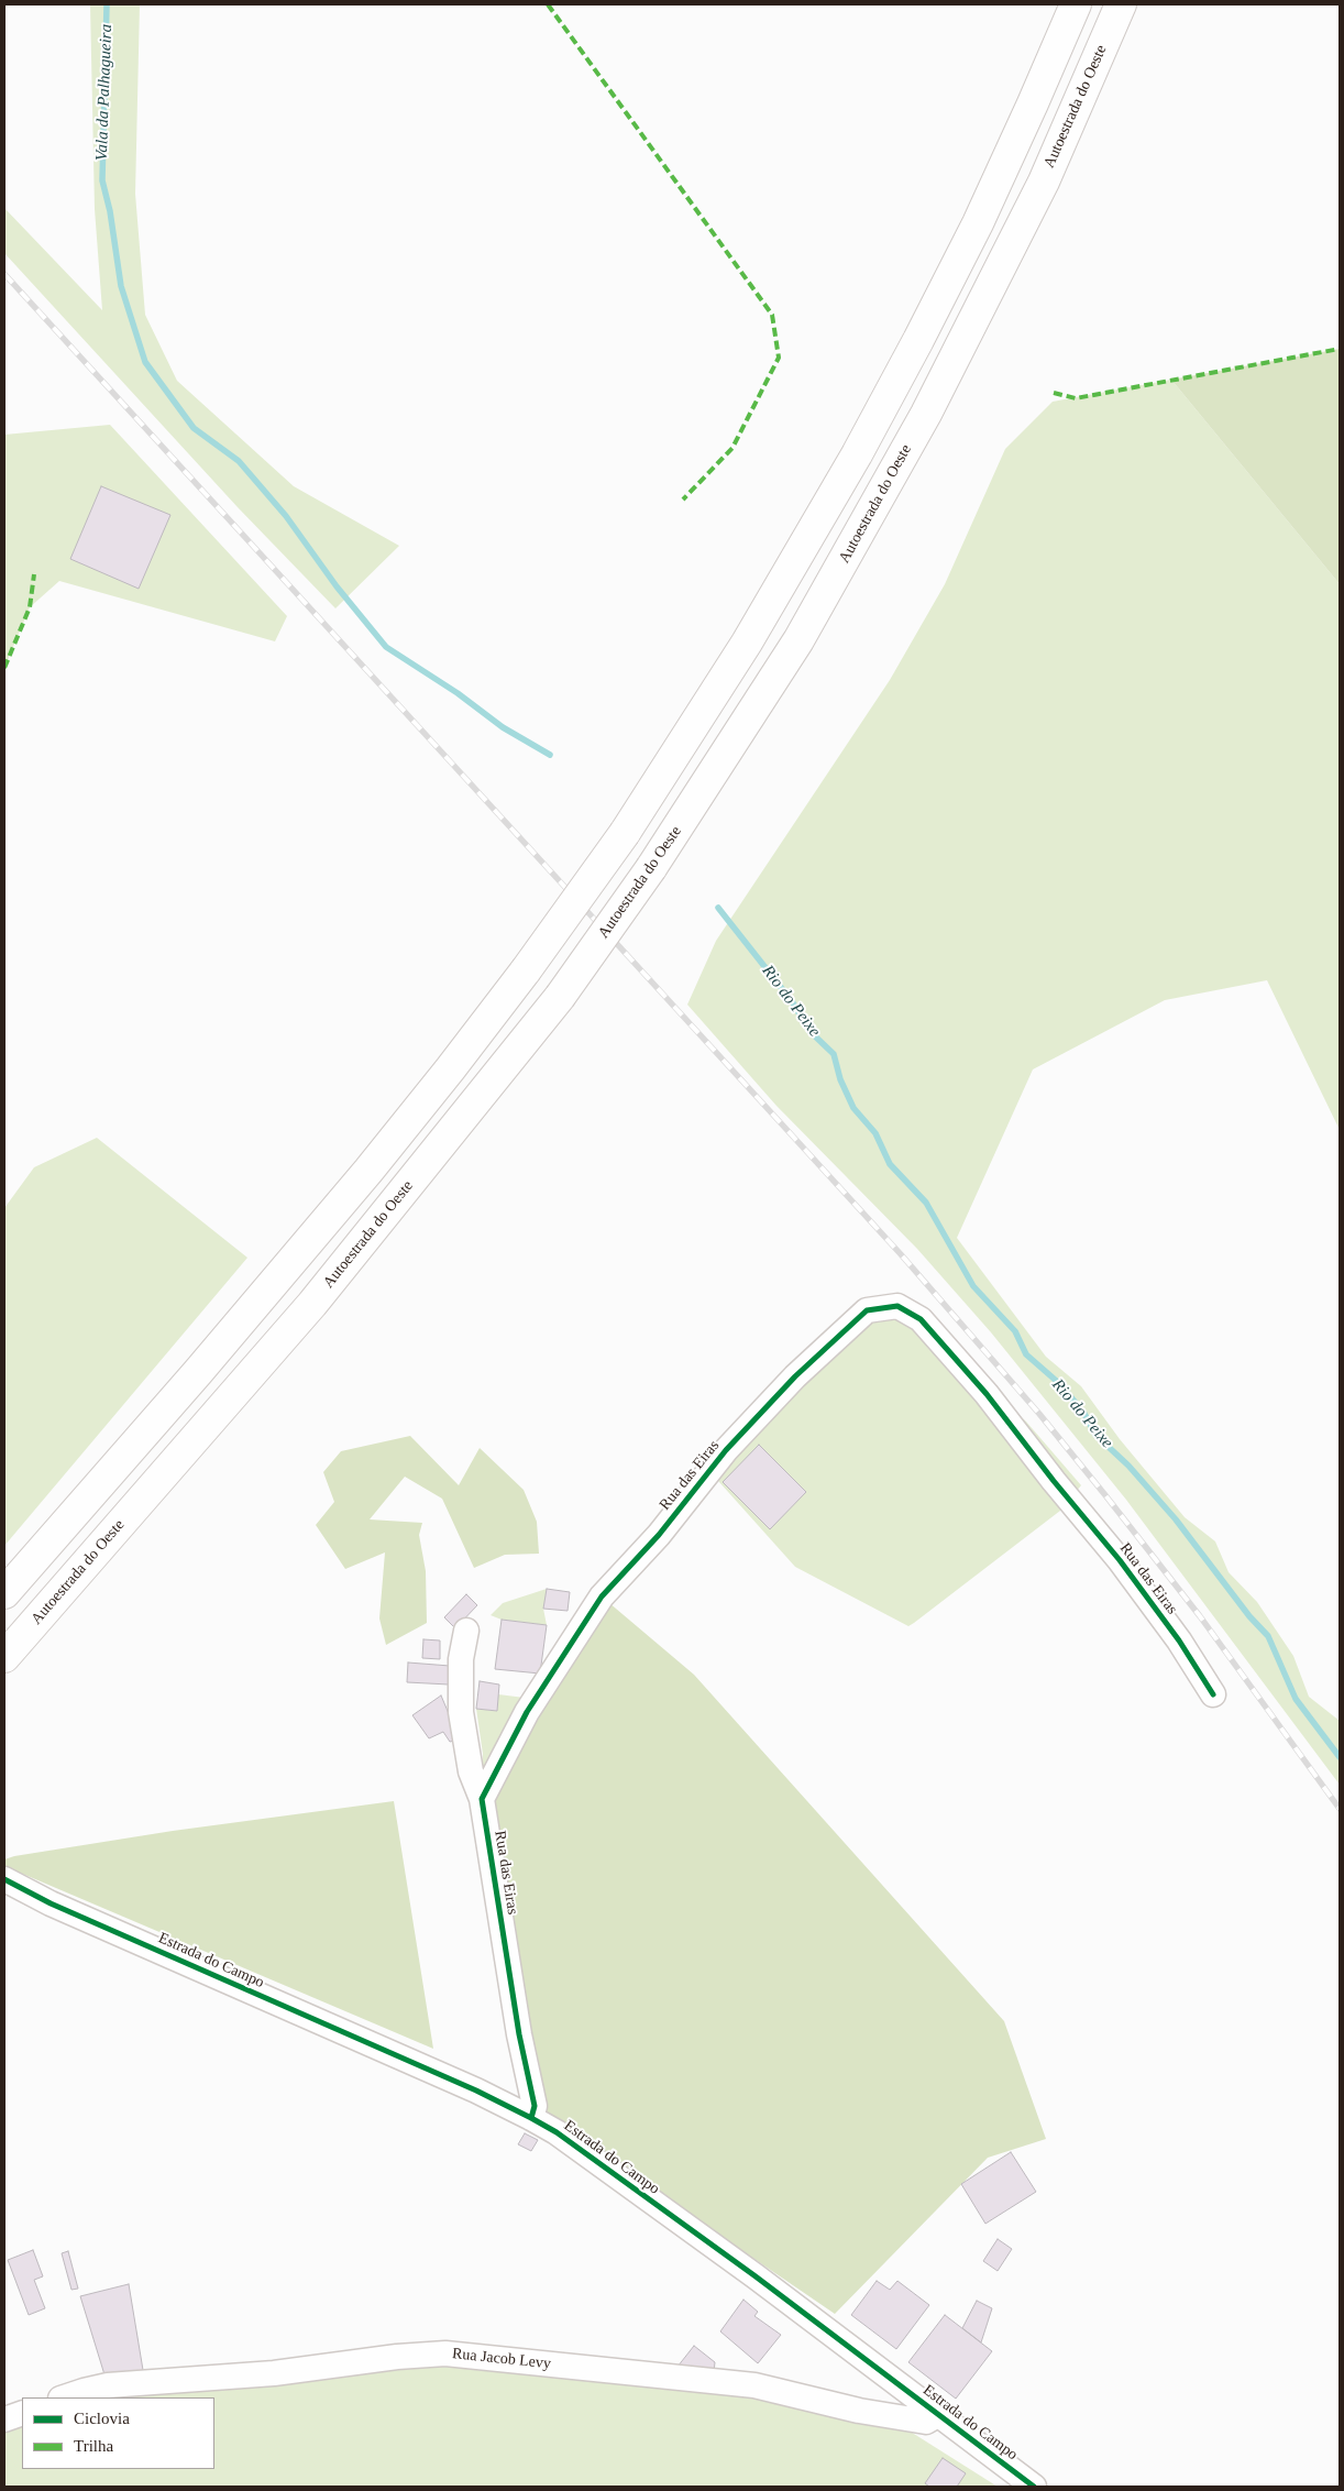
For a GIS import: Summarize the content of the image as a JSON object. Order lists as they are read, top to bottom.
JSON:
{
  "streets": {
    "highway": ["Autoestrada do Oeste"],
    "street": ["Rua das Eiras", "Estrada do Campo", "Rua Jacob Levy"]
  },
  "crossings": [
    ["Rua das Eiras", "Estrada do Campo"],
    ["Estrada do Campo", "Rua Jacob Levy"]
  ],
  "water": ["Vala da Palhagueira", "Rio do Peixe"],
  "legend": ["Ciclovia", "Trilha"]
}
